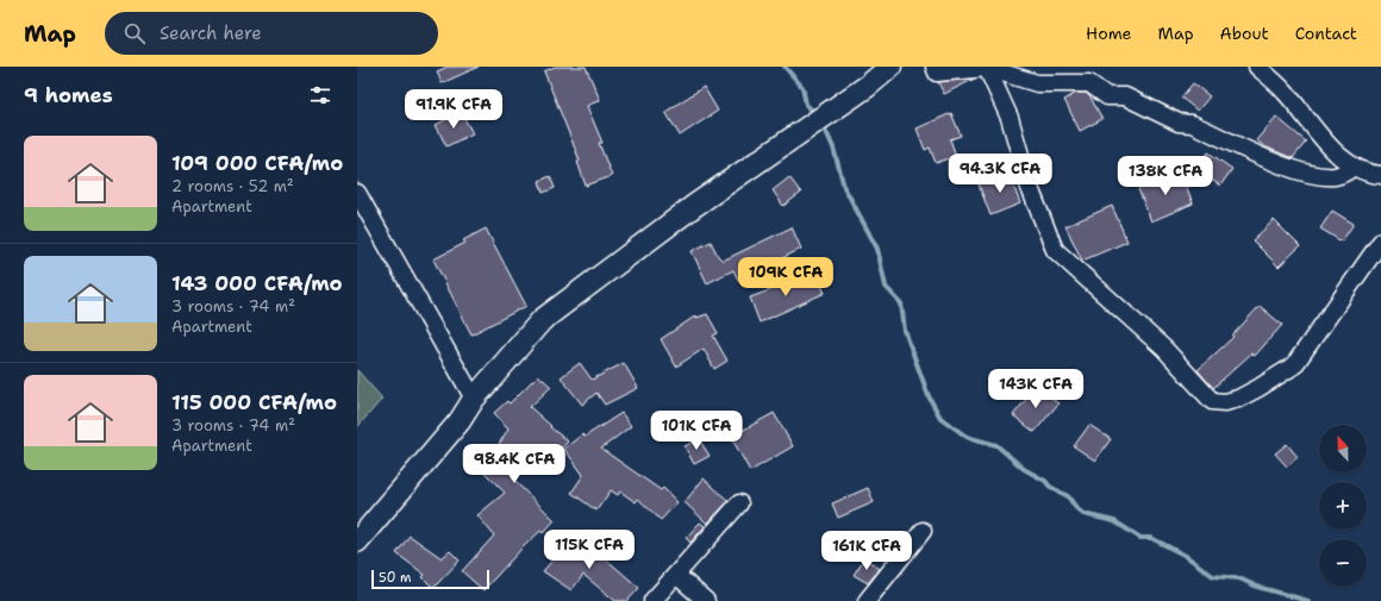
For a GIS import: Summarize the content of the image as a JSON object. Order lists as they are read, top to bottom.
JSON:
{
  "scale_bar": "50 m",
  "north": "top",
  "page": {
    "header": "Map",
    "search": "Search here",
    "nav": [
      "Home",
      "Map",
      "About",
      "Contact"
    ],
    "heading": "9 homes",
    "price": [
      "91.9K CFA",
      "94.3K CFA",
      "138K CFA",
      "109K CFA",
      "143K CFA",
      "101K CFA",
      "98.4K CFA",
      "115K CFA",
      "161K CFA"
    ],
    "list": [
      {
        "name": "109 000 CFA/mo",
        "note": "2 rooms · 52 m² · Apartment"
      },
      {
        "name": "143 000 CFA/mo",
        "note": "3 rooms · 74 m² · Apartment"
      },
      {
        "name": "115 000 CFA/mo",
        "note": "3 rooms · 74 m² · Apartment"
      }
    ],
    "map_buttons": ["+", "−"],
    "scale": "50 m"
  }
}
